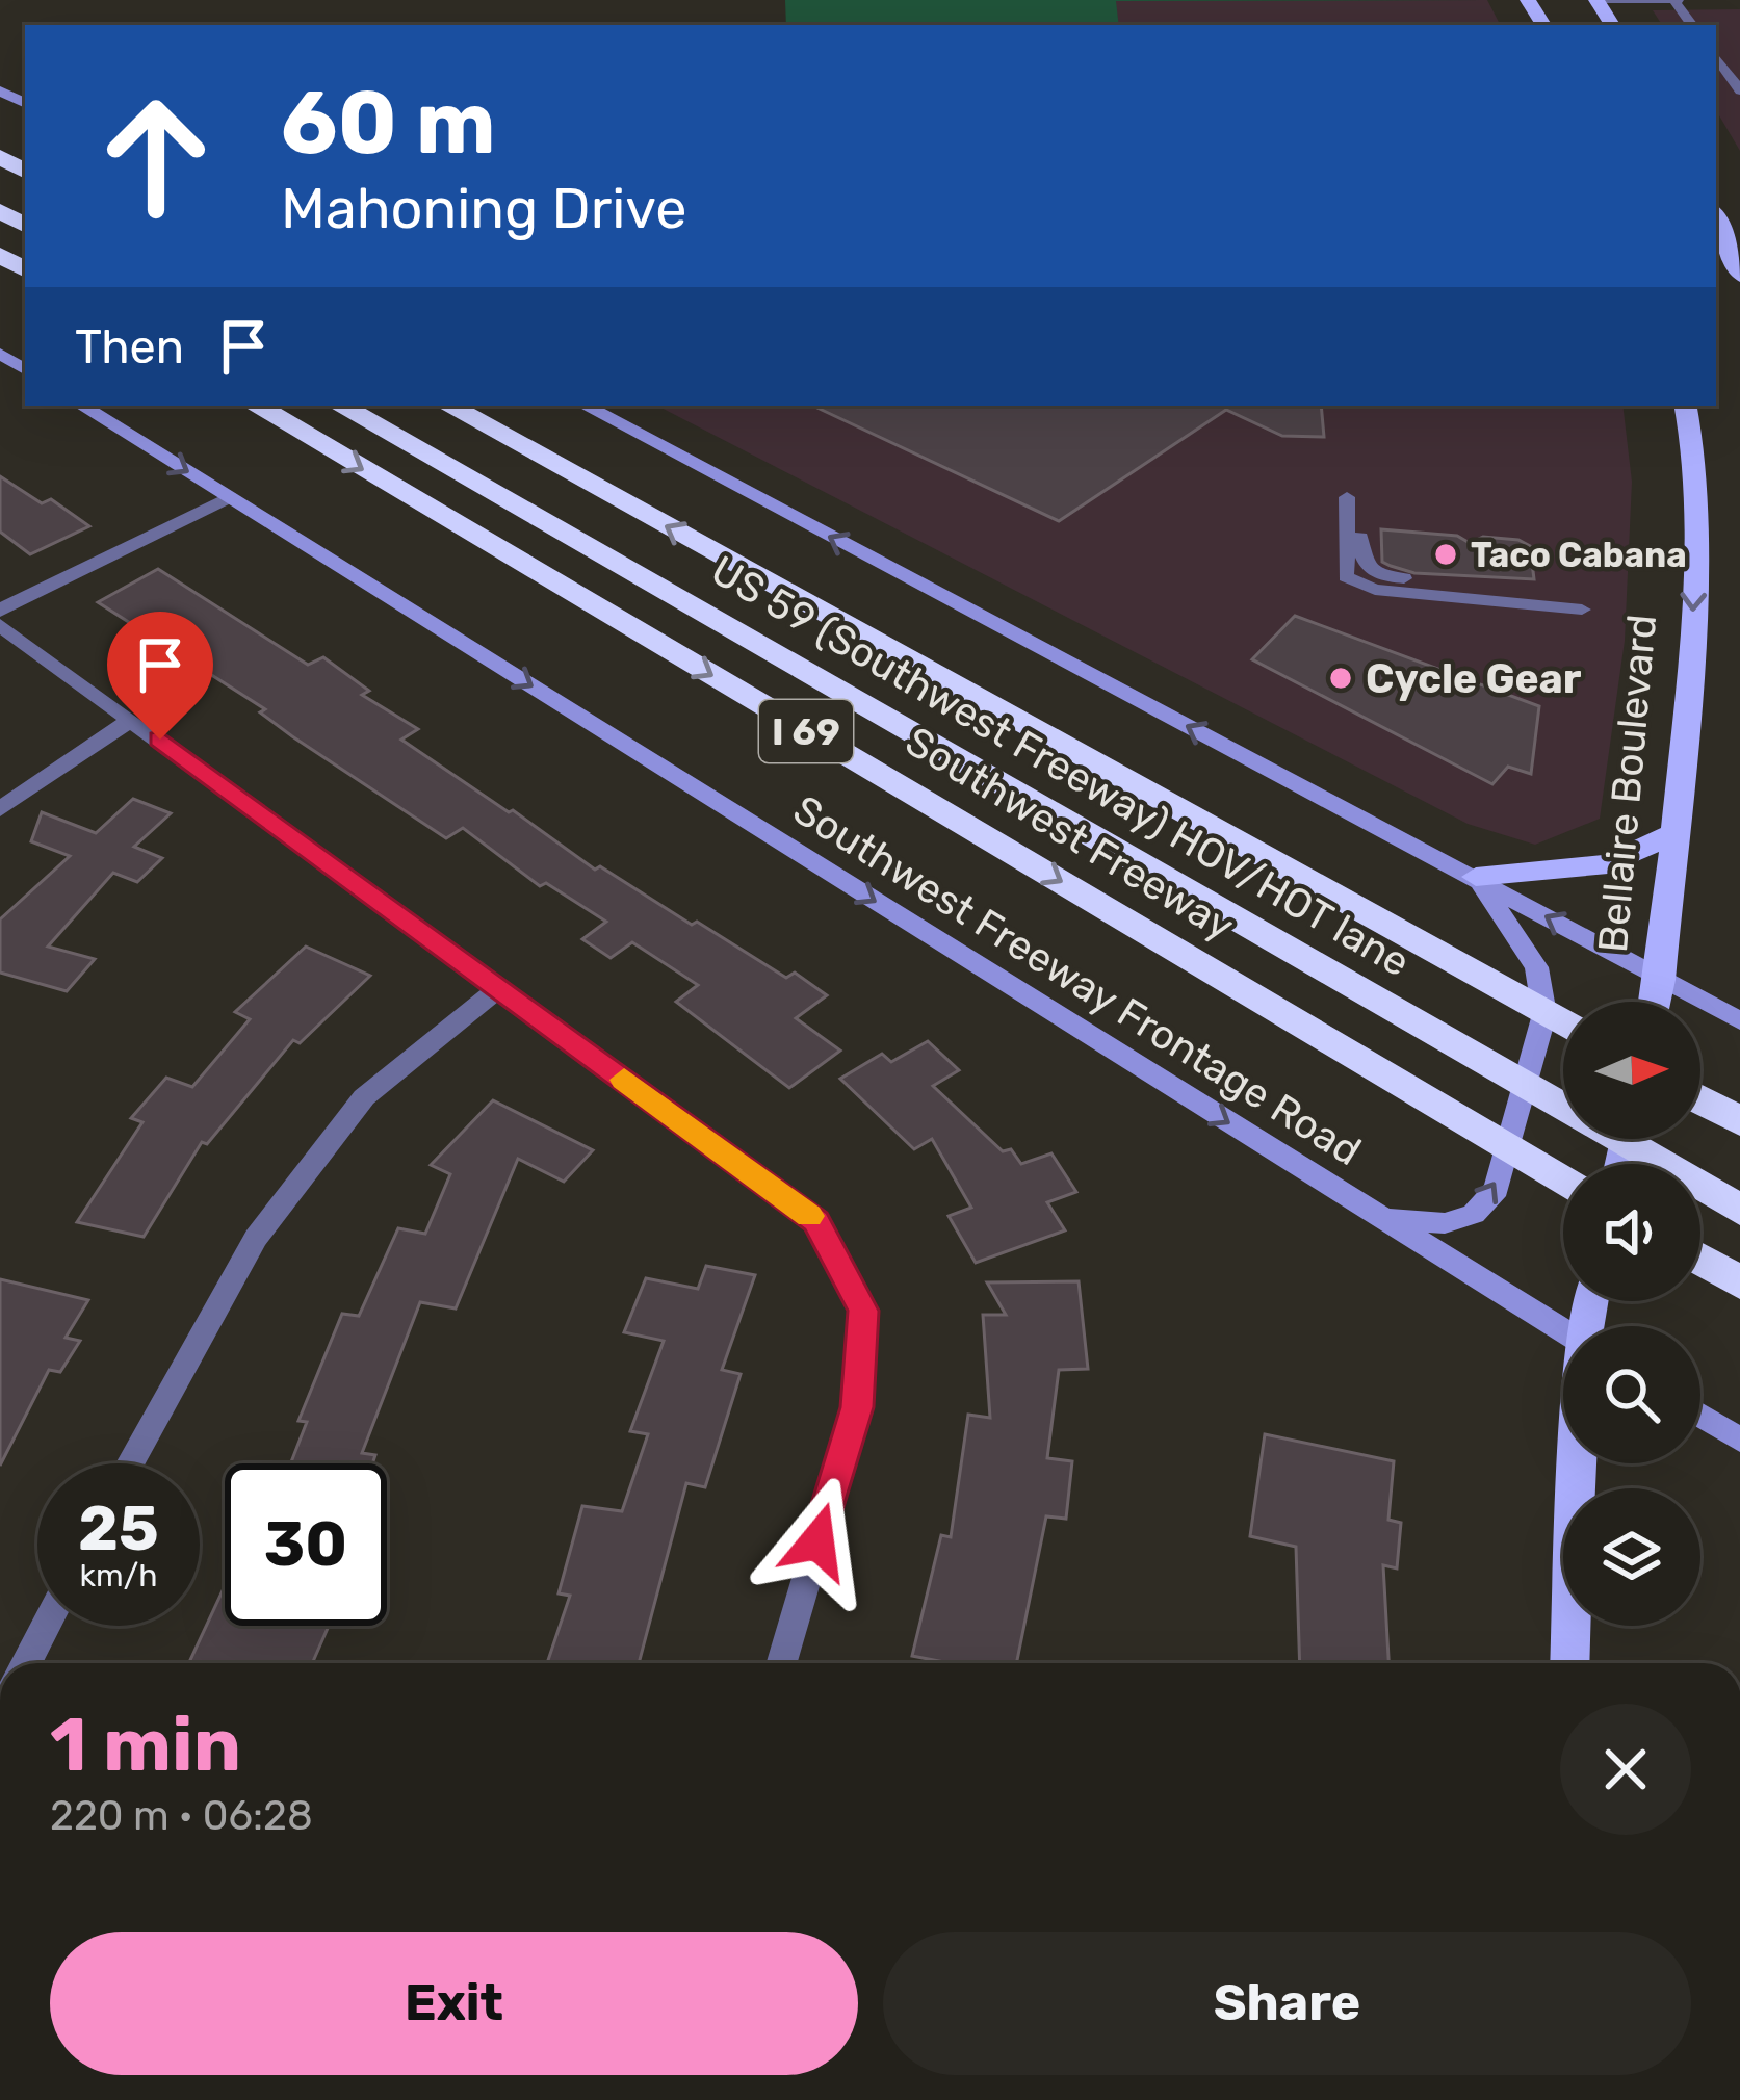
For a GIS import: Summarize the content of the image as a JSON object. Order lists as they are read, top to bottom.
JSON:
{
  "streets": {
    "highway": ["I 69", "US 59 (Southwest Freeway) HOV/HOT lane", "Southwest Freeway"],
    "main road": ["Bellaire Boulevard", "Southwest Freeway Frontage Road"]
  },
  "one_way": ["Bellaire Boulevard", "Southwest Freeway Frontage Road"],
  "places": ["Taco Cabana", "Cycle Gear"],
  "north": "right",
  "page": {
    "turn": ["60 m", "Mahoning Drive"],
    "then": "Then",
    "speed": "25 km/h",
    "limit": "30",
    "heading": ["1 min", "220 m · 06:28"],
    "buttons": ["Exit", "Share"]
  }
}
